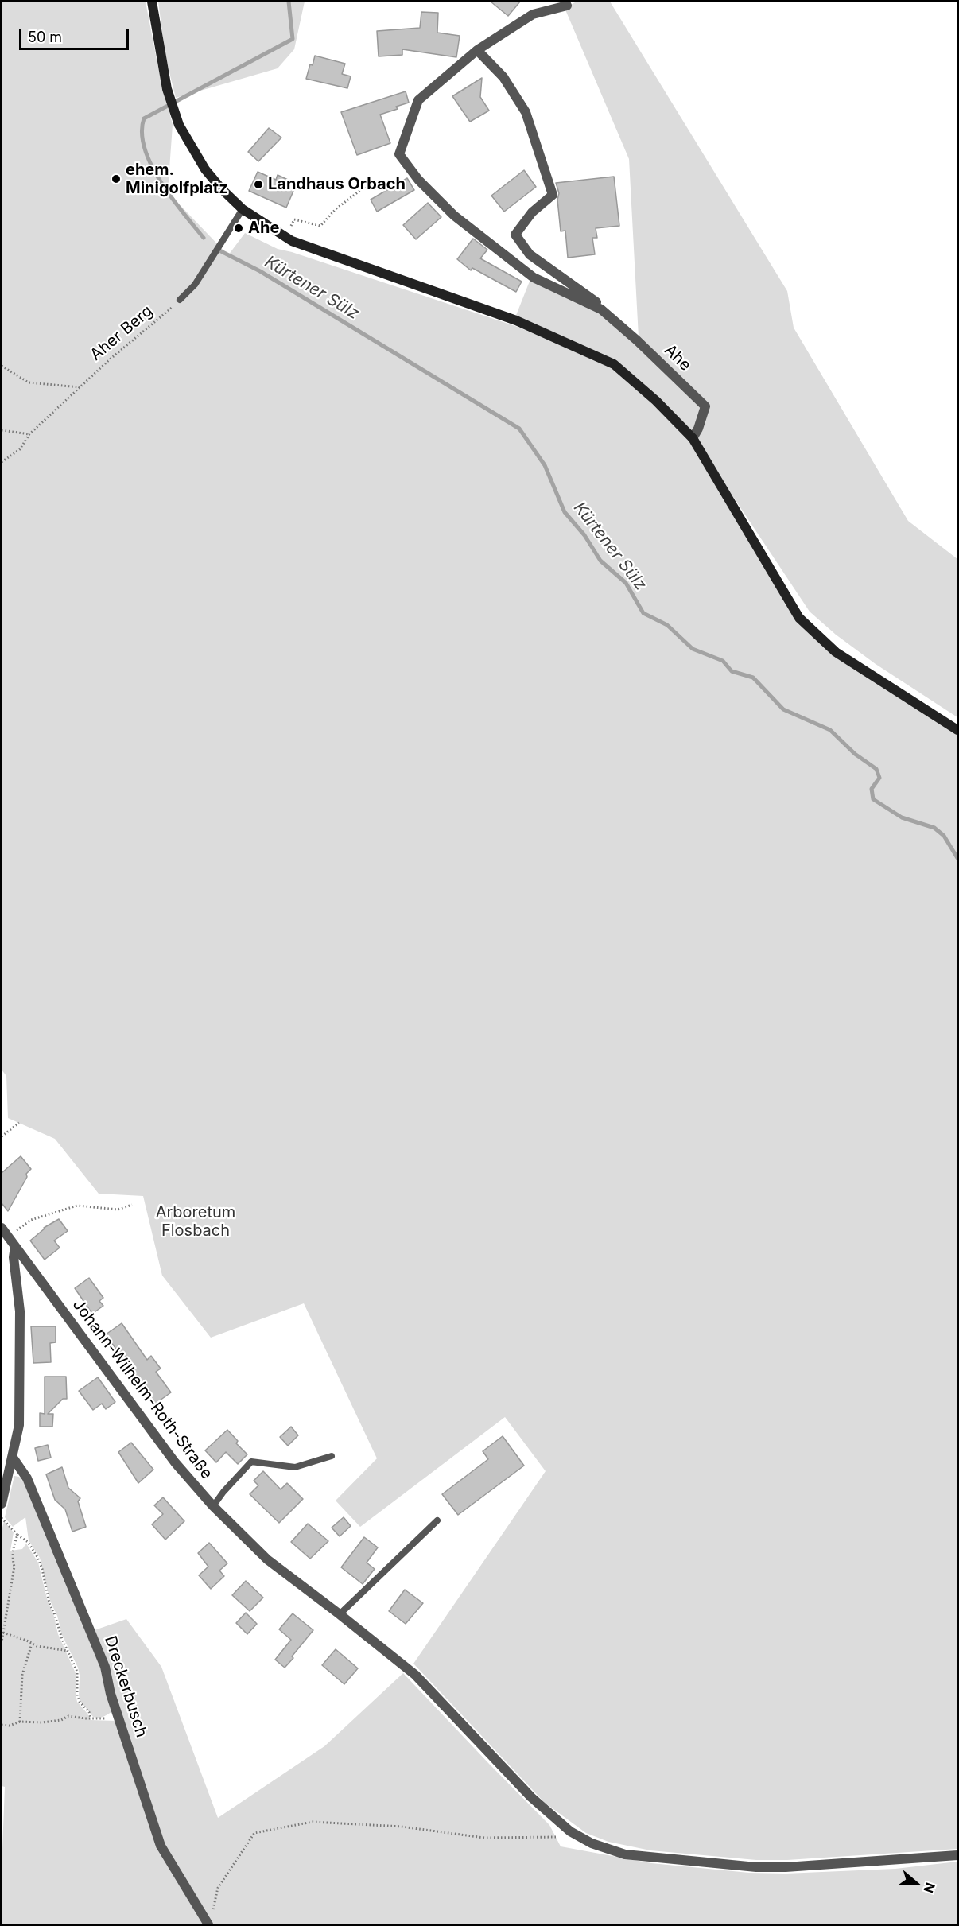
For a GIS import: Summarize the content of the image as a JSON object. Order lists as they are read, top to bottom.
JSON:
{
  "streets": {
    "street": ["Ahe", "Johann-Wilhelm-Roth-Straße", "Dreckerbusch"],
    "path": ["Aher Berg"]
  },
  "water": ["Kürtener Sülz"],
  "parks": ["Arboretum Flosbach"],
  "places": ["ehem. Minigolfplatz", "Landhaus Orbach", "Ahe"],
  "scale_bar": "50 m",
  "north": "right"
}
